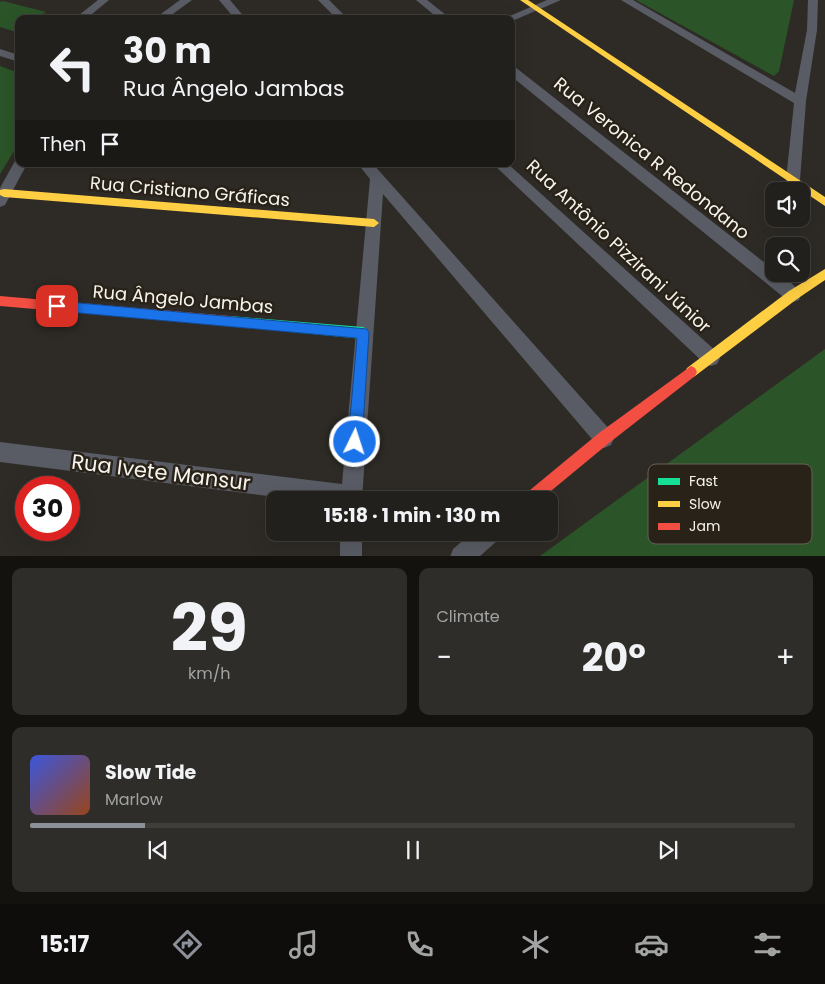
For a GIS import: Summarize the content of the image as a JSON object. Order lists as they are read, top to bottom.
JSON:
{
  "streets": {
    "street": [
      "Rua Veronica R Redondano",
      "Rua Cristiano Gráficas",
      "Rua Antônio Pizzirani Júnior",
      "Rua Ângelo Jambas",
      "Rua Ivete Mansur"
    ]
  },
  "legend": ["Fast", "Slow", "Jam"],
  "page": {
    "turn": ["30 m", "Rua Ângelo Jambas"],
    "then": "Then",
    "limit": "30",
    "trip": "15:18 · 1 min · 130 m",
    "tile": [
      ["29", "km/h"],
      "Climate"
    ],
    "heat": ["−", "20°", "+"],
    "song": ["Slow Tide", "Marlow"],
    "tabs": "15:17"
  }
}
